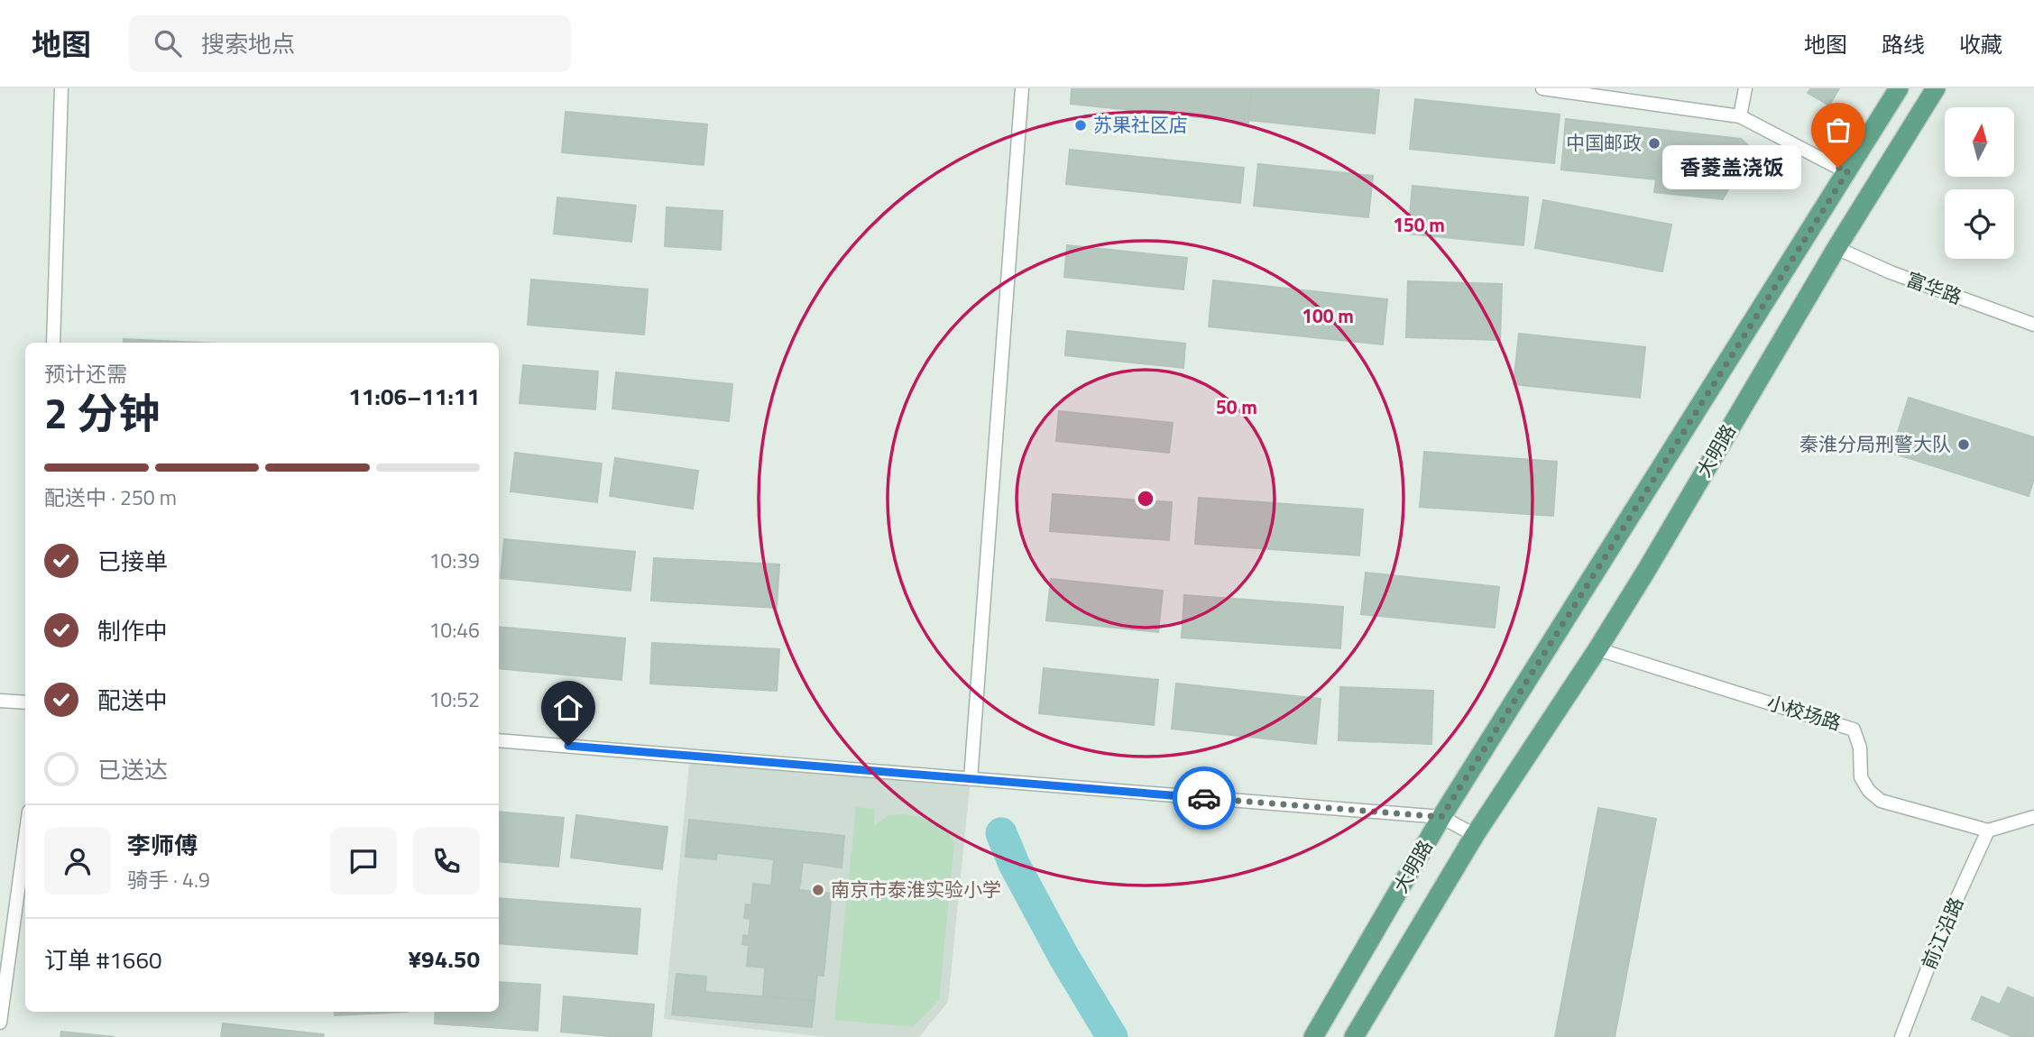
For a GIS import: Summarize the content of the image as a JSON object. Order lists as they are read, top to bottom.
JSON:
{
  "streets": {
    "main road": ["大明路"],
    "street": ["富华路", "小校场路", "前江沿路"]
  },
  "crossings": [
    ["小校场路", "前江沿路"]
  ],
  "places": [
    "苏果社区店",
    "中国邮政",
    "香菱盖浇饭",
    "秦淮分局刑警大队",
    "南京市泰淮实验小学"
  ],
  "north": "top",
  "page": {
    "header": "地图",
    "search": "搜索地点",
    "nav": ["地图", "路线", "收藏"],
    "bubble": "香菱盖浇饭",
    "heading": ["2 分钟", "预计还需", "11:06–11:11"],
    "panel": [
      "李师傅",
      "骑手 · 4.9",
      "订单 #1660",
      "¥94.50"
    ],
    "bar": "配送中 · 250 m",
    "list": [
      ["已接单", "10:39"],
      ["制作中", "10:46"],
      ["配送中", "10:52"],
      "已送达"
    ]
  },
  "rings": ["150 m", "100 m", "50 m"]
}
